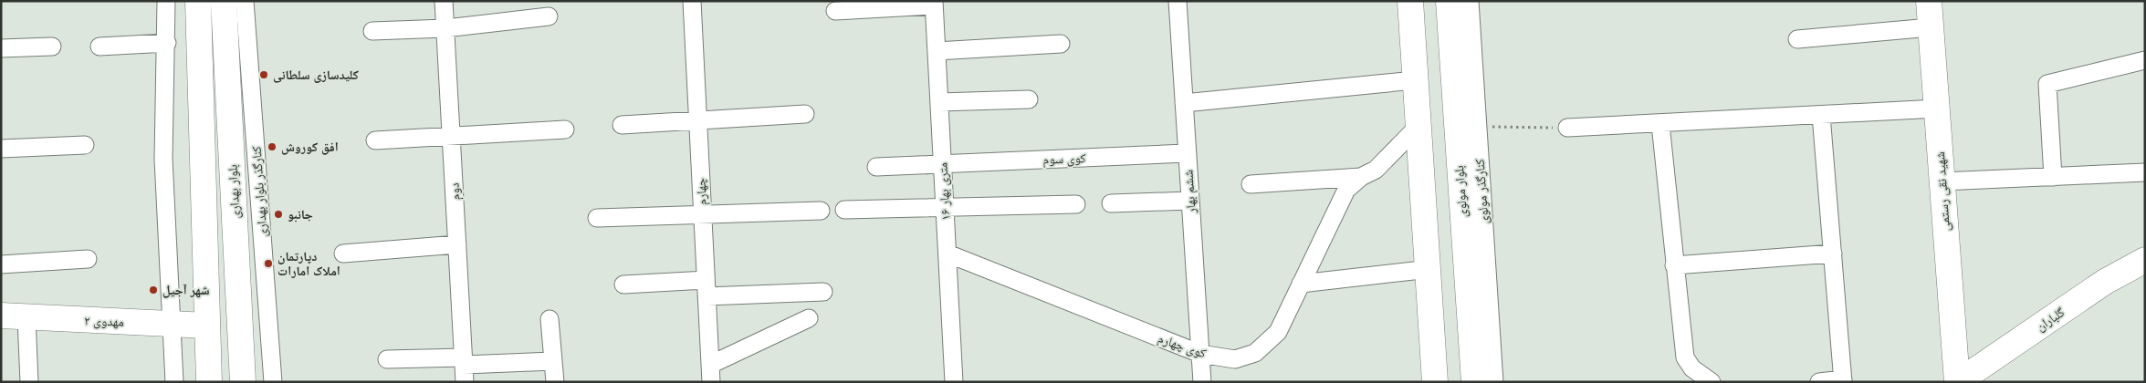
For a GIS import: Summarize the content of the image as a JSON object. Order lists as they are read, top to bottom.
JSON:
{
  "streets": {
    "main road": [
      "بلوار بهداری",
      "بلوار مولوی",
      "شهید نقی رستمی",
      "گلباران",
      "مهدوی ۲"
    ],
    "street": [
      "کوی سوم",
      "کنارگذر بلوار بهداری",
      "دوم",
      "چهارم",
      "۱۶ متری بهار",
      "ششم بهار",
      "کنارگذر مولوی",
      "کوی چهارم"
    ]
  },
  "crossings": [
    ["کوی سوم", "۱۶ متری بهار"],
    ["کوی سوم", "ششم بهار"],
    ["۱۶ متری بهار", "کوی چهارم"],
    ["ششم بهار", "کوی چهارم"],
    ["شهید نقی رستمی", "گلباران"]
  ],
  "places": [
    "کلیدسازی سلطانی",
    "افق کوروش",
    "جانبو",
    "دپارتمان املاک امارات",
    "شهر آجیل"
  ]
}
